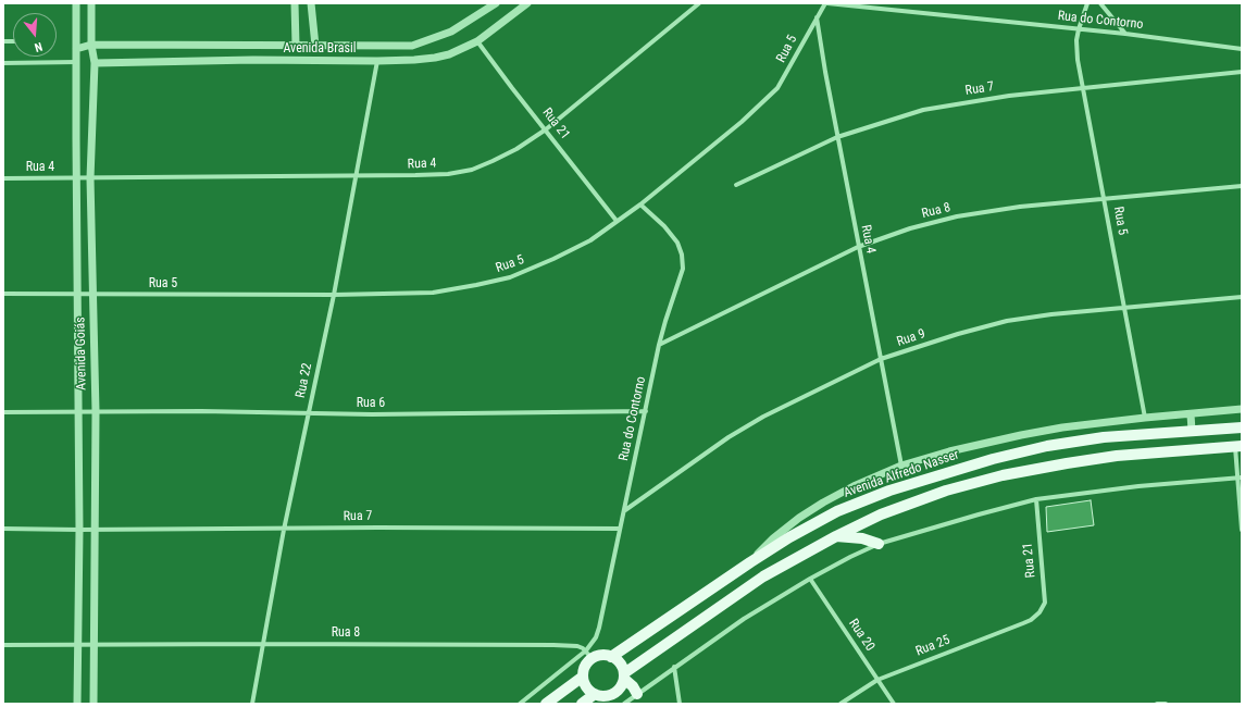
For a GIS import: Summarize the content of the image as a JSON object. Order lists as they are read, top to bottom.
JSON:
{
  "streets": {
    "main road": ["Avenida Alfredo Nasser"],
    "street": [
      "Rua do Contorno",
      "Avenida Brasil",
      "Rua 5",
      "Rua 7",
      "Rua 21",
      "Rua 4",
      "Rua 8",
      "Rua 9",
      "Avenida Goiás",
      "Rua 22",
      "Rua 6",
      "Rua 20",
      "Rua 25"
    ]
  },
  "crossings": [
    ["Rua do Contorno", "Rua 5"],
    ["Rua do Contorno", "Rua 7"],
    ["Rua do Contorno", "Rua 8"],
    ["Rua do Contorno", "Rua 9"],
    ["Rua do Contorno", "Rua 6"],
    ["Rua do Contorno", "Avenida Alfredo Nasser"],
    ["Avenida Brasil", "Rua 21"],
    ["Avenida Brasil", "Avenida Goiás"],
    ["Avenida Brasil", "Rua 22"],
    ["Rua 5", "Rua 7"],
    ["Rua 5", "Rua 21"],
    ["Rua 5", "Rua 4"],
    ["Rua 5", "Rua 8"],
    ["Rua 5", "Rua 9"],
    ["Rua 5", "Avenida Goiás"],
    ["Rua 5", "Rua 22"],
    ["Rua 7", "Rua 4"],
    ["Rua 7", "Avenida Goiás"],
    ["Rua 7", "Rua 22"],
    ["Rua 21", "Rua 4"],
    ["Rua 21", "Rua 25"],
    ["Rua 4", "Rua 8"],
    ["Rua 4", "Rua 9"],
    ["Rua 4", "Avenida Goiás"],
    ["Rua 4", "Rua 22"],
    ["Rua 8", "Avenida Goiás"],
    ["Rua 8", "Rua 22"],
    ["Rua 8", "Avenida Alfredo Nasser"],
    ["Avenida Goiás", "Rua 6"],
    ["Rua 22", "Rua 6"],
    ["Rua 20", "Rua 25"]
  ],
  "north": "bottom"
}
